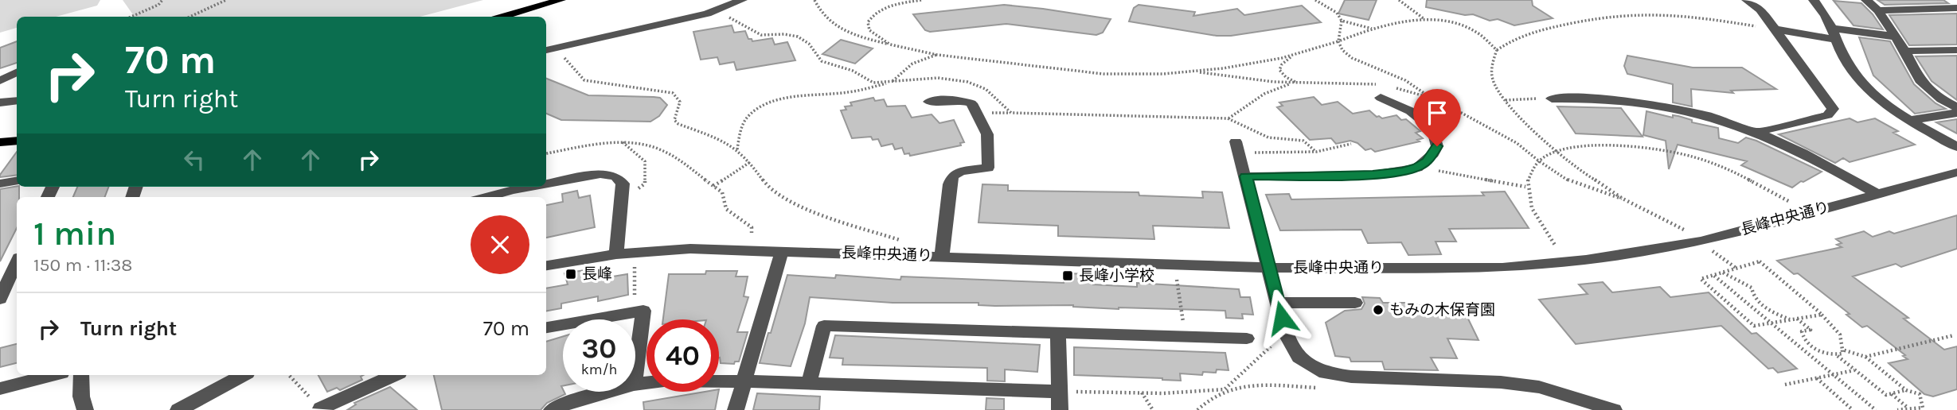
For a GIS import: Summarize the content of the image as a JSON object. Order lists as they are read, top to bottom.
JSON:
{
  "streets": {
    "street": ["長峰中央通り"]
  },
  "places": {
    "transit": ["長峰", "長峰小学校"],
    "other": ["もみの木保育園"]
  },
  "page": {
    "turn": ["70 m", "Turn right"],
    "heading": ["1 min", "150 m · 11:38"],
    "list": [
      {
        "name": "Turn right",
        "value": "70 m"
      }
    ],
    "speed": "30 km/h",
    "limit": "40"
  }
}
